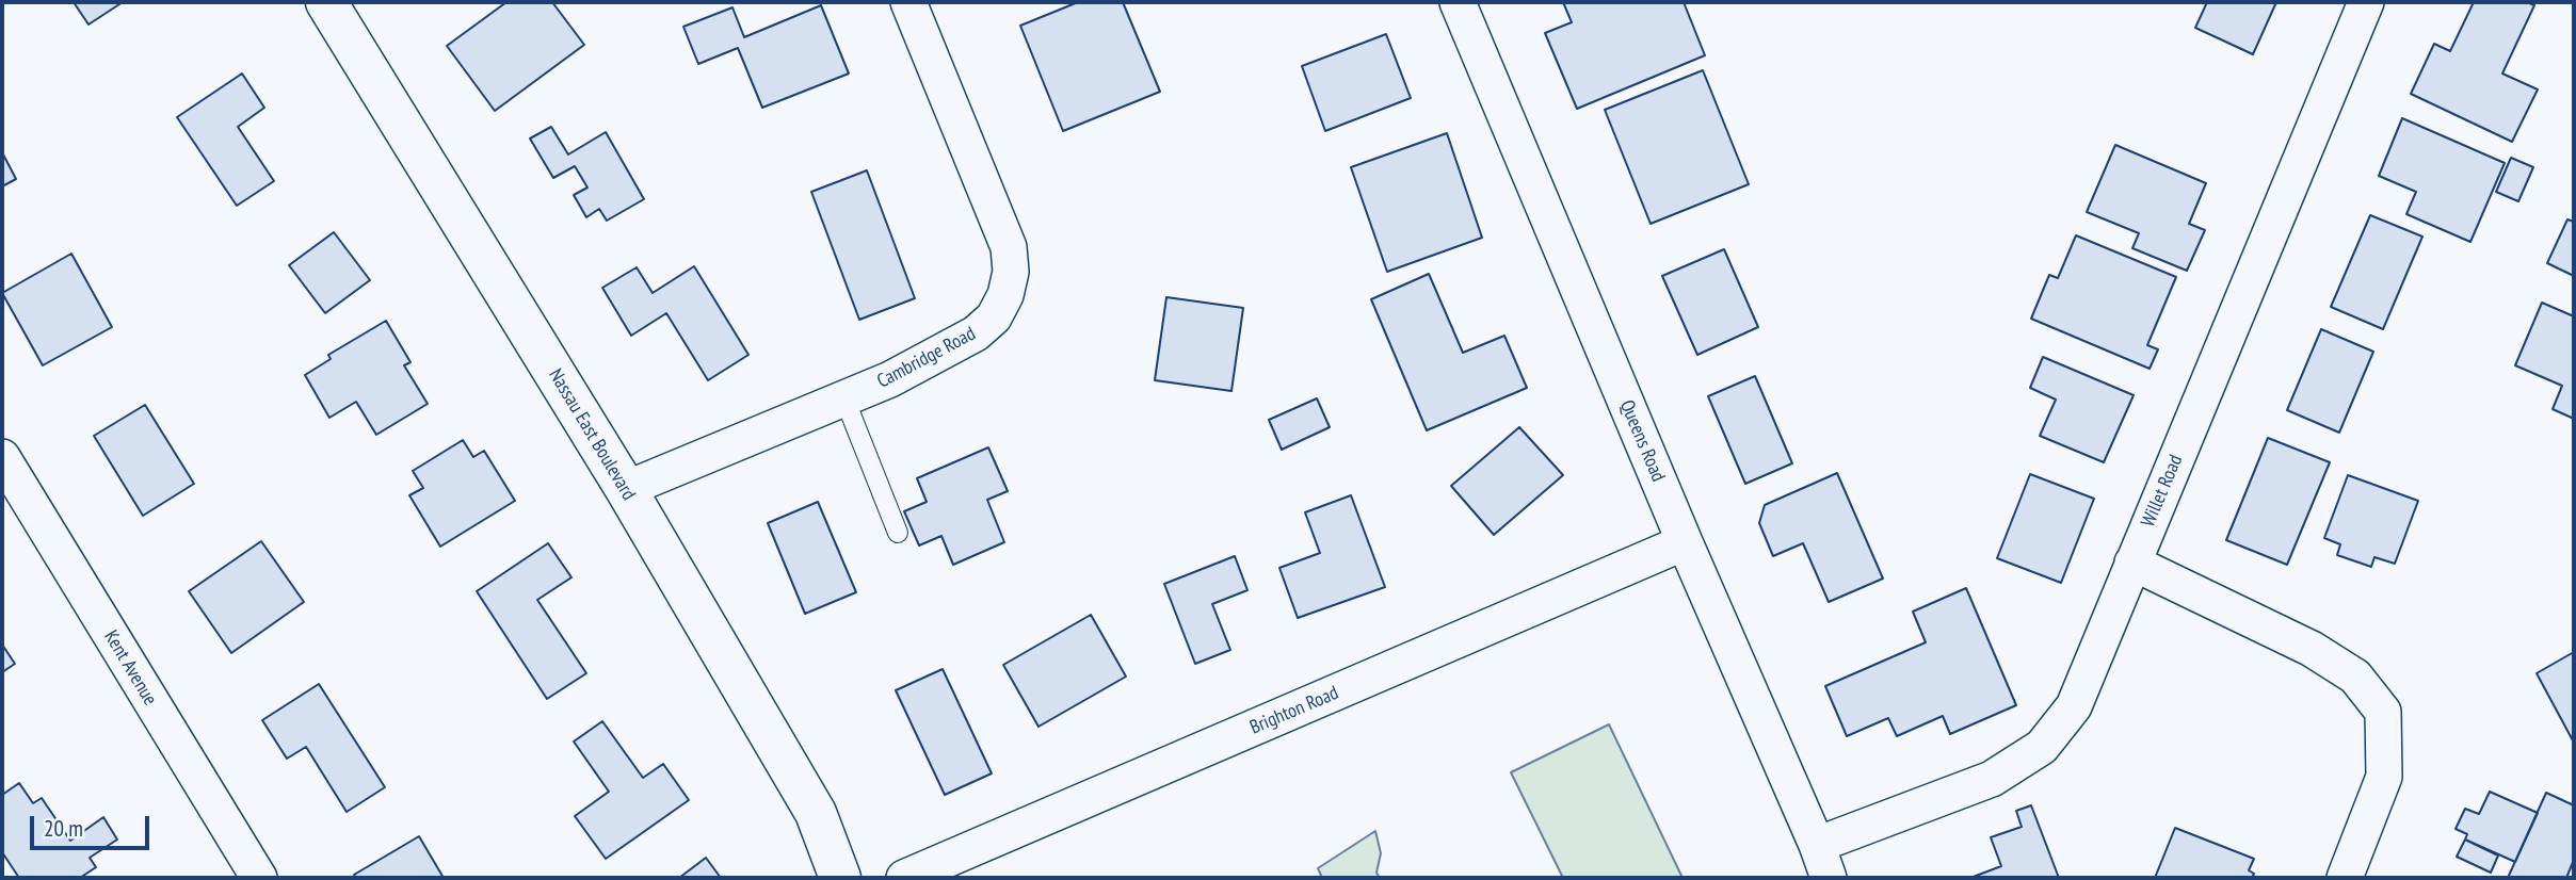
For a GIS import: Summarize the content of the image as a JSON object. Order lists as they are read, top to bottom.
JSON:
{
  "streets": {
    "street": [
      "Cambridge Road",
      "Nassau East Boulevard",
      "Queens Road",
      "Willet Road",
      "Kent Avenue",
      "Brighton Road"
    ]
  },
  "crossings": [
    ["Cambridge Road", "Nassau East Boulevard"],
    ["Queens Road", "Willet Road"],
    ["Queens Road", "Brighton Road"]
  ],
  "scale_bar": "20 m"
}
